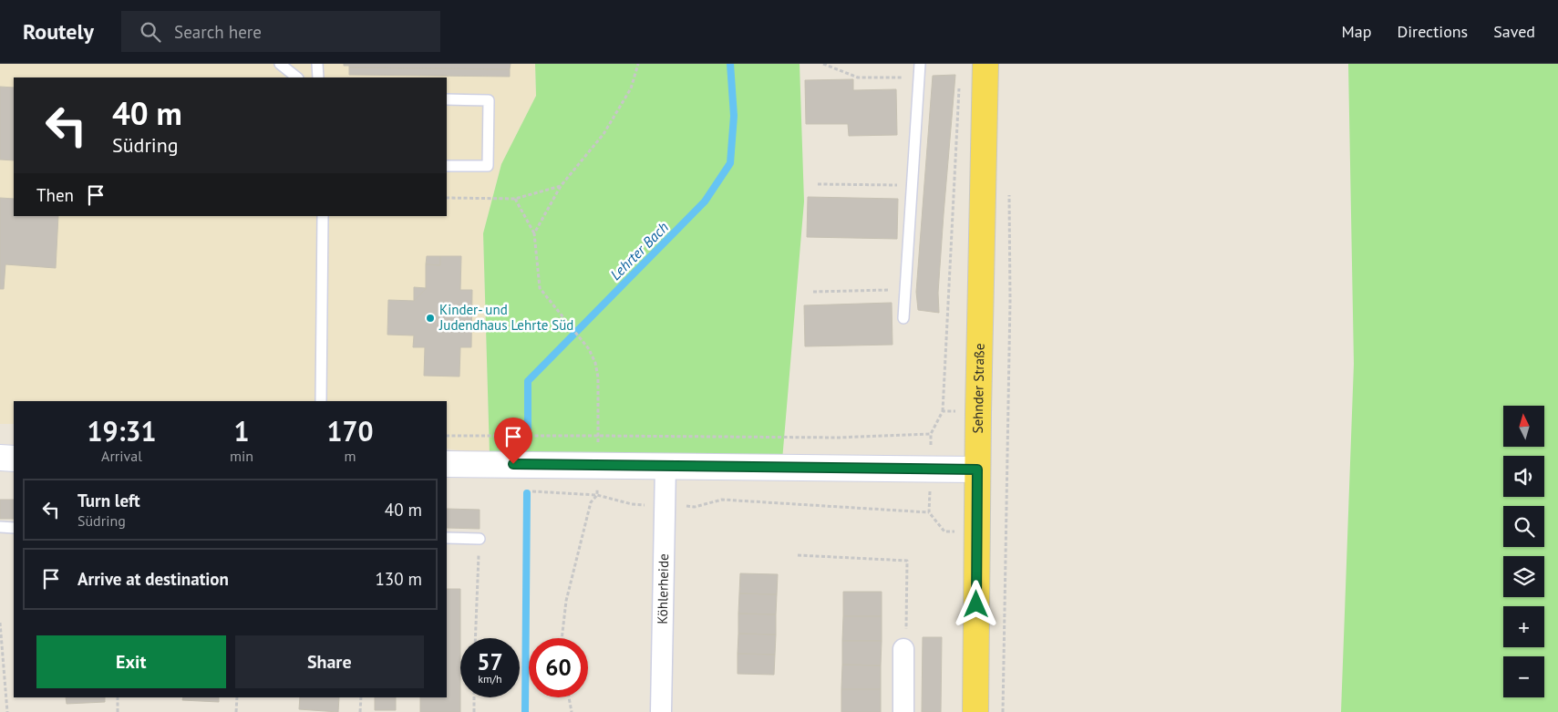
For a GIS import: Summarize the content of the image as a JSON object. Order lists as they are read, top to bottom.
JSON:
{
  "streets": {
    "main road": ["Sehnder Straße"],
    "street": ["Köhlerheide"]
  },
  "water": ["Lehrter Bach"],
  "places": ["Kinder- und Judendhaus Lehrte Süd"],
  "north": "top",
  "page": {
    "header": "Routely",
    "search": "Search here",
    "nav": ["Map", "Directions", "Saved"],
    "turn": ["40 m", "Südring"],
    "then": "Then",
    "eta": [
      "19:31",
      "Arrival",
      "1",
      "min",
      "170",
      "m"
    ],
    "map_buttons": ["+", "−"],
    "list": [
      {
        "name": "Turn left",
        "note": "Südring",
        "value": "40 m"
      },
      {
        "name": "Arrive at destination",
        "value": "130 m"
      }
    ],
    "buttons": ["Exit", "Share"],
    "speed": "57 km/h",
    "limit": "60"
  }
}
